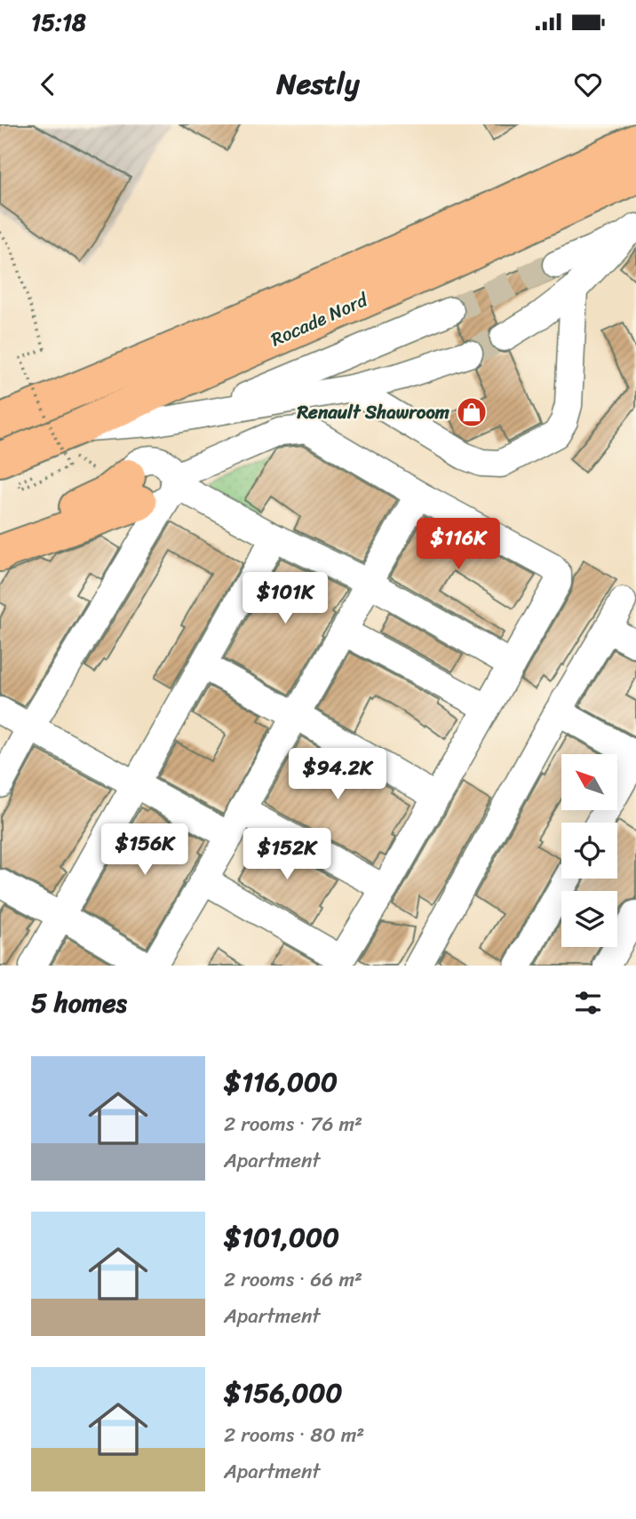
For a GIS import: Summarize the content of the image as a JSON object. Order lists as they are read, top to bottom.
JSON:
{
  "streets": {
    "highway": ["Rocade Nord"]
  },
  "places": {
    "shop": ["Renault Shawroom"]
  },
  "north": "top left",
  "page": {
    "status": "15:18",
    "header": "Nestly",
    "price": [
      "$116K",
      "$101K",
      "$94.2K",
      "$156K",
      "$152K"
    ],
    "heading": "5 homes",
    "list": [
      {
        "name": "$116,000",
        "note": "2 rooms · 76 m² · Apartment"
      },
      {
        "name": "$101,000",
        "note": "2 rooms · 66 m² · Apartment"
      },
      {
        "name": "$156,000",
        "note": "2 rooms · 80 m² · Apartment"
      }
    ]
  }
}
